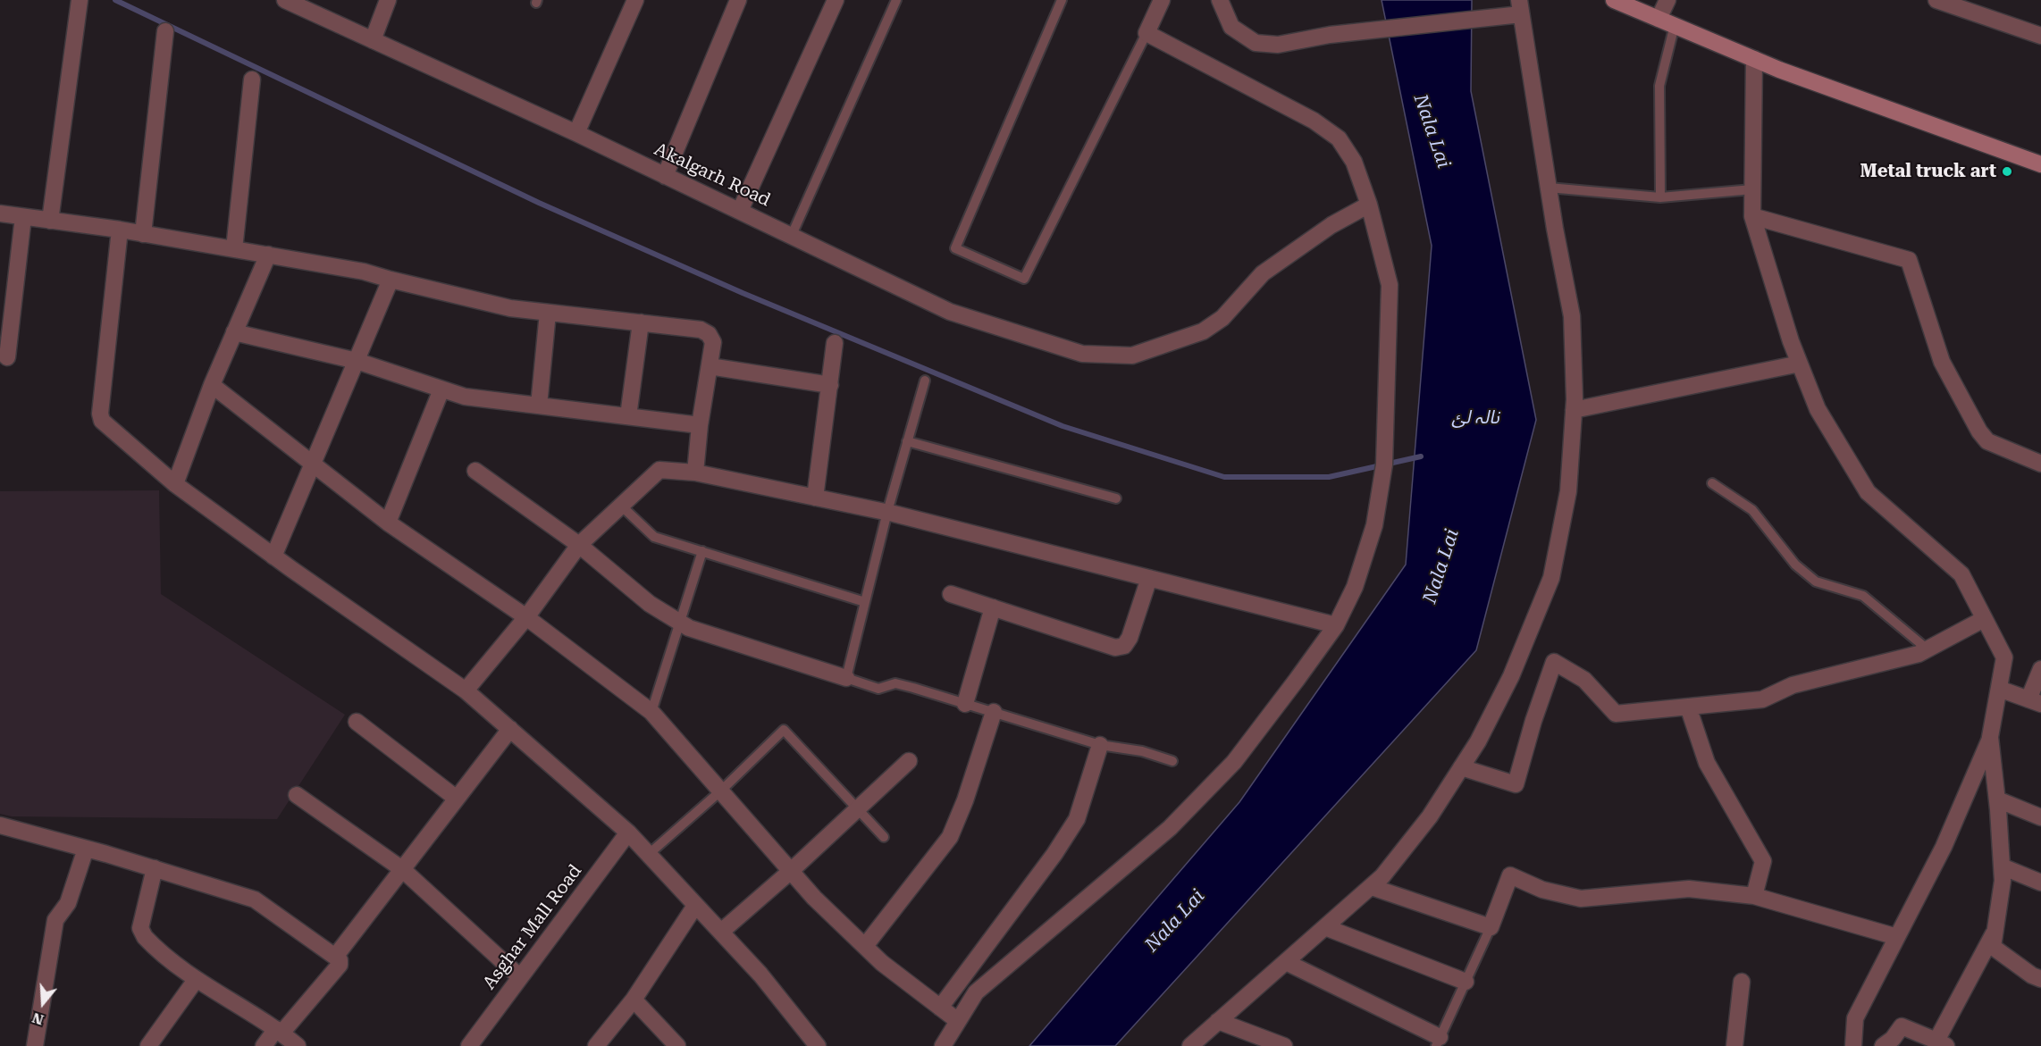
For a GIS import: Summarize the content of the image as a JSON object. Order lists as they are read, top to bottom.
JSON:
{
  "streets": {
    "street": ["Akalgarh Road", "Asghar Mall Road"]
  },
  "water": ["Nala Lai", "نالہ لئ"],
  "places": ["Metal truck art"],
  "north": "bottom"
}
